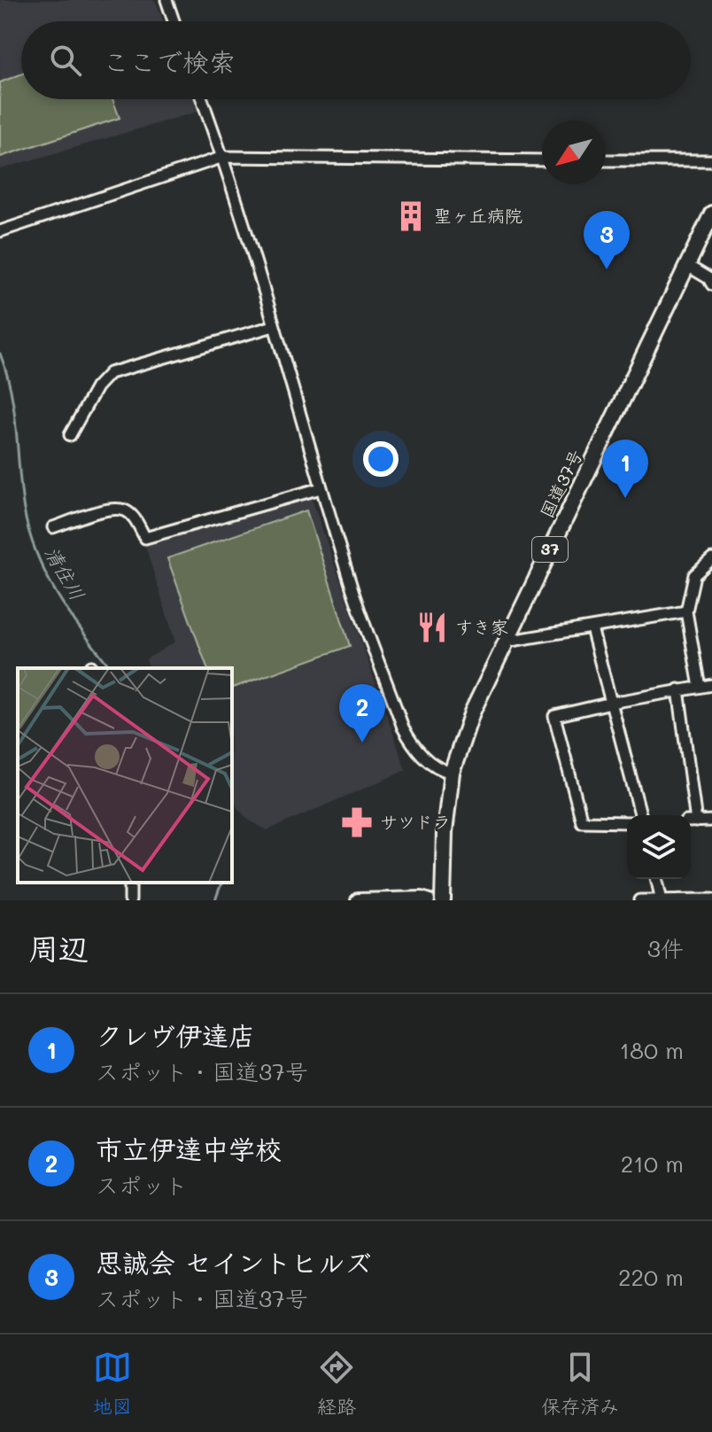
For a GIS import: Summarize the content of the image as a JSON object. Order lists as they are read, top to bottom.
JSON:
{
  "streets": {
    "highway": ["国道37号", "37"]
  },
  "water": ["清住川"],
  "places": {
    "building": ["聖ヶ丘病院"],
    "restaurant": ["すき家"],
    "pharmacy": ["サツドラ"]
  },
  "north": "bottom left",
  "page": {
    "search": "ここで検索",
    "pins": ["3", "1", "2"],
    "heading": ["周辺", "3件"],
    "list": [
      {
        "mark": "1",
        "name": "クレヴ伊達店",
        "note": "スポット · 国道37号",
        "value": "180 m"
      },
      {
        "mark": "2",
        "name": "市立伊達中学校",
        "note": "スポット",
        "value": "210 m"
      },
      {
        "mark": "3",
        "name": "思誠会 セイントヒルズ",
        "note": "スポット · 国道37号",
        "value": "220 m"
      }
    ],
    "nav": ["地図", "経路", "保存済み"]
  }
}
